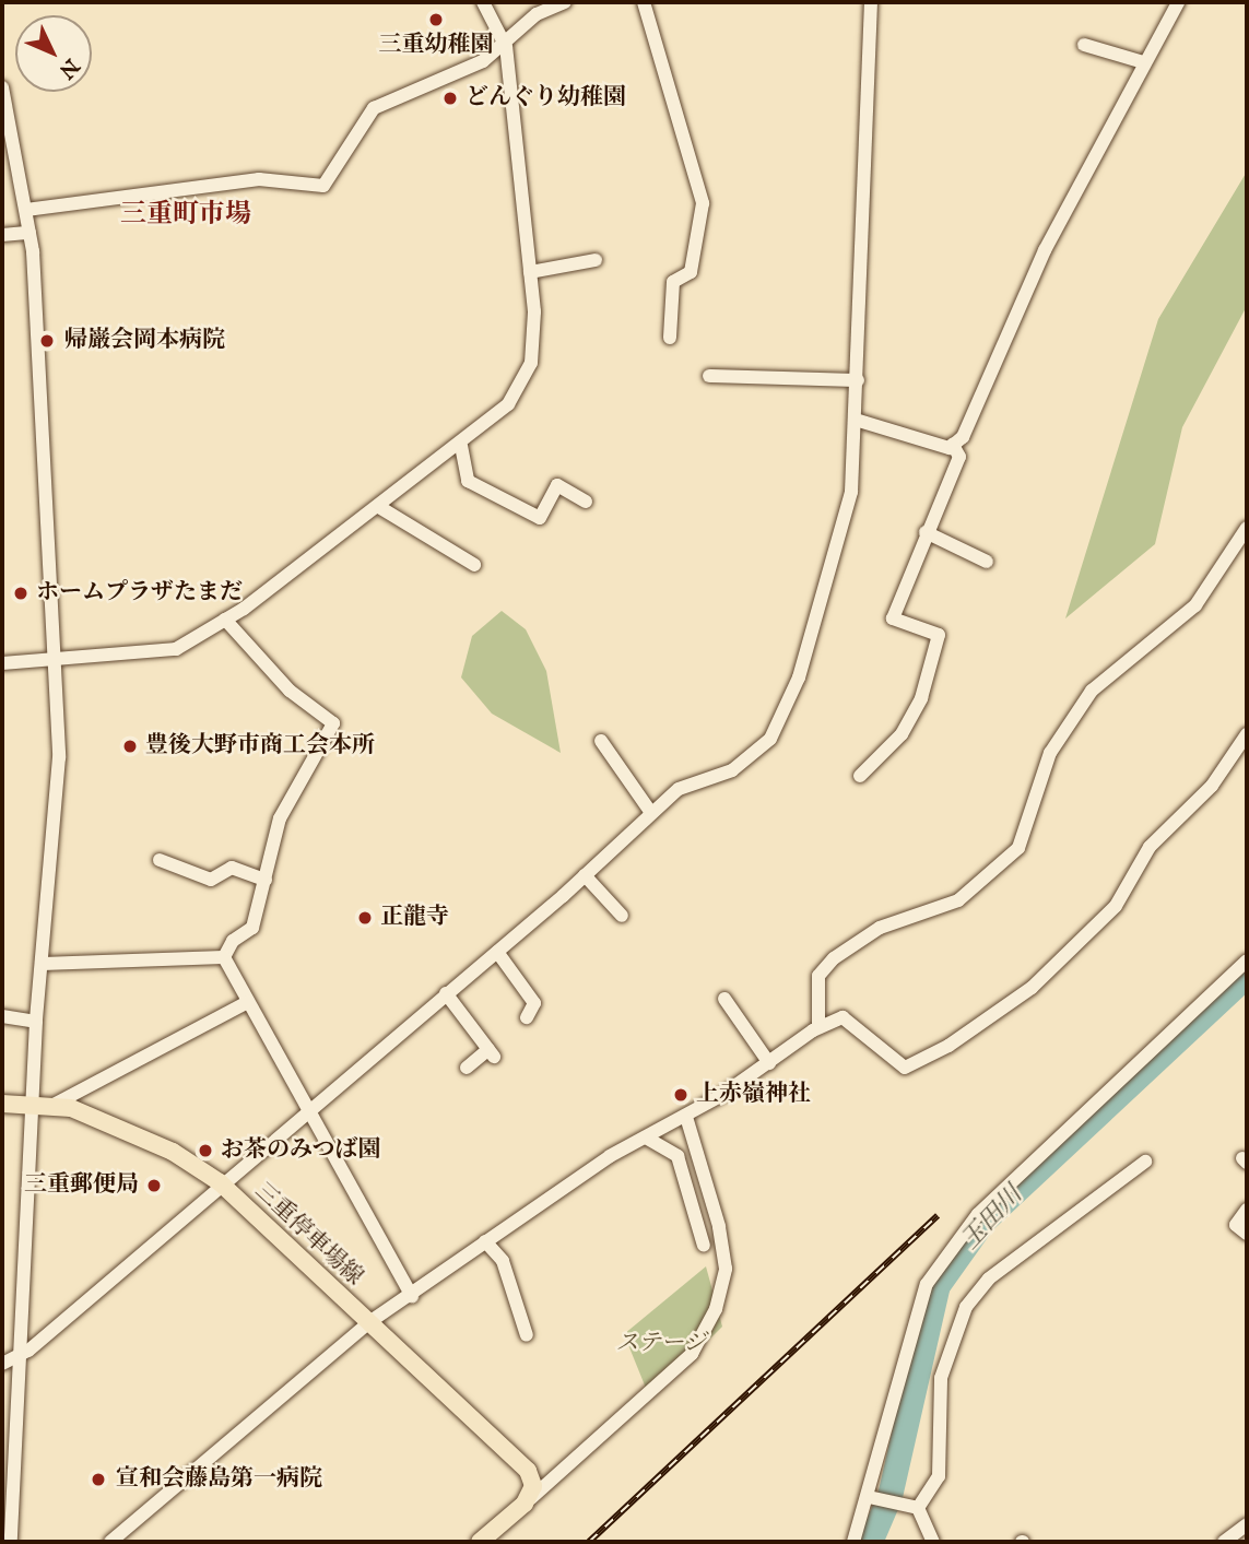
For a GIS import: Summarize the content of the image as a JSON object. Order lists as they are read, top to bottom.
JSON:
{
  "streets": {
    "main road": ["三重停車場線"]
  },
  "districts": ["三重町市場"],
  "water": ["玉田川"],
  "parks": ["ステージ"],
  "places": [
    "三重幼稚園",
    "どんぐり幼稚園",
    "帰巌会岡本病院",
    "ホームプラザたまだ",
    "豊後大野市商工会本所",
    "正龍寺",
    "上赤嶺神社",
    "お茶のみつば園",
    "三重郵便局",
    "宣和会藤島第一病院"
  ],
  "north": "bottom right"
}
